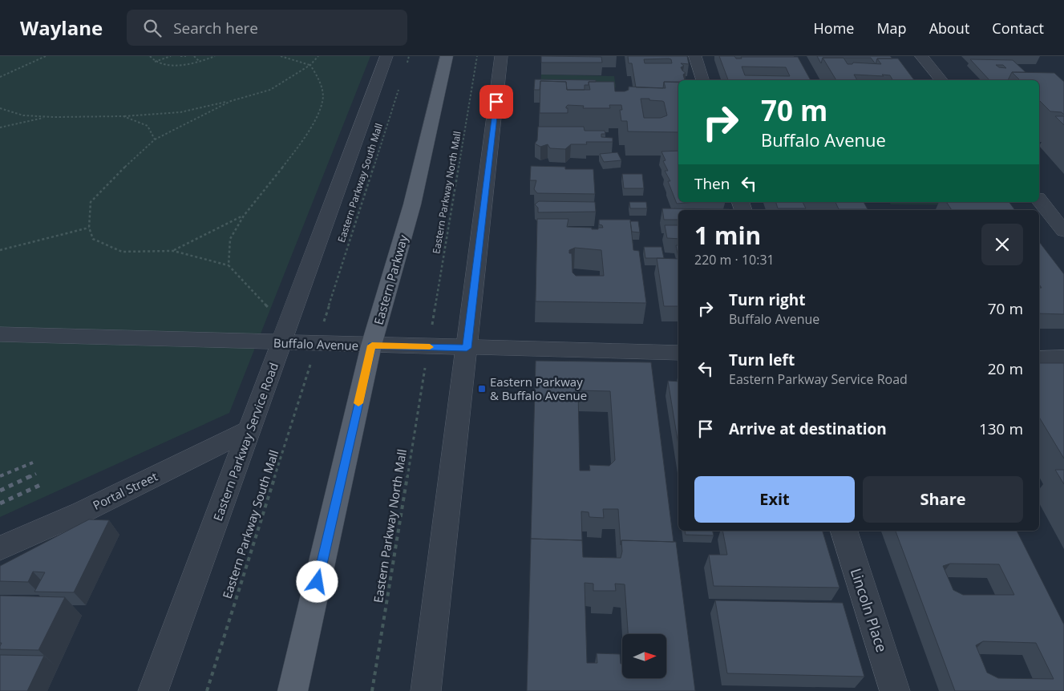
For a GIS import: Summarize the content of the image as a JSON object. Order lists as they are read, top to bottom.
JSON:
{
  "streets": {
    "main road": ["Eastern Parkway"],
    "street": [
      "Buffalo Avenue",
      "Eastern Parkway Service Road",
      "Portal Street",
      "Lincoln Place"
    ],
    "path": ["Eastern Parkway South Mall", "Eastern Parkway North Mall"]
  },
  "crossings": [
    ["Eastern Parkway", "Buffalo Avenue"],
    ["Buffalo Avenue", "Eastern Parkway Service Road"],
    ["Eastern Parkway Service Road", "Portal Street"]
  ],
  "places": {
    "transit": ["Eastern Parkway & Buffalo Avenue"]
  },
  "north": "right",
  "page": {
    "header": "Waylane",
    "search": "Search here",
    "nav": [
      "Home",
      "Map",
      "About",
      "Contact"
    ],
    "turn": ["70 m", "Buffalo Avenue"],
    "then": "Then",
    "heading": ["1 min", "220 m · 10:31"],
    "list": [
      {
        "name": "Turn right",
        "note": "Buffalo Avenue",
        "value": "70 m"
      },
      {
        "name": "Turn left",
        "note": "Eastern Parkway Service Road",
        "value": "20 m"
      },
      {
        "name": "Arrive at destination",
        "value": "130 m"
      }
    ],
    "buttons": ["Exit", "Share"]
  }
}
